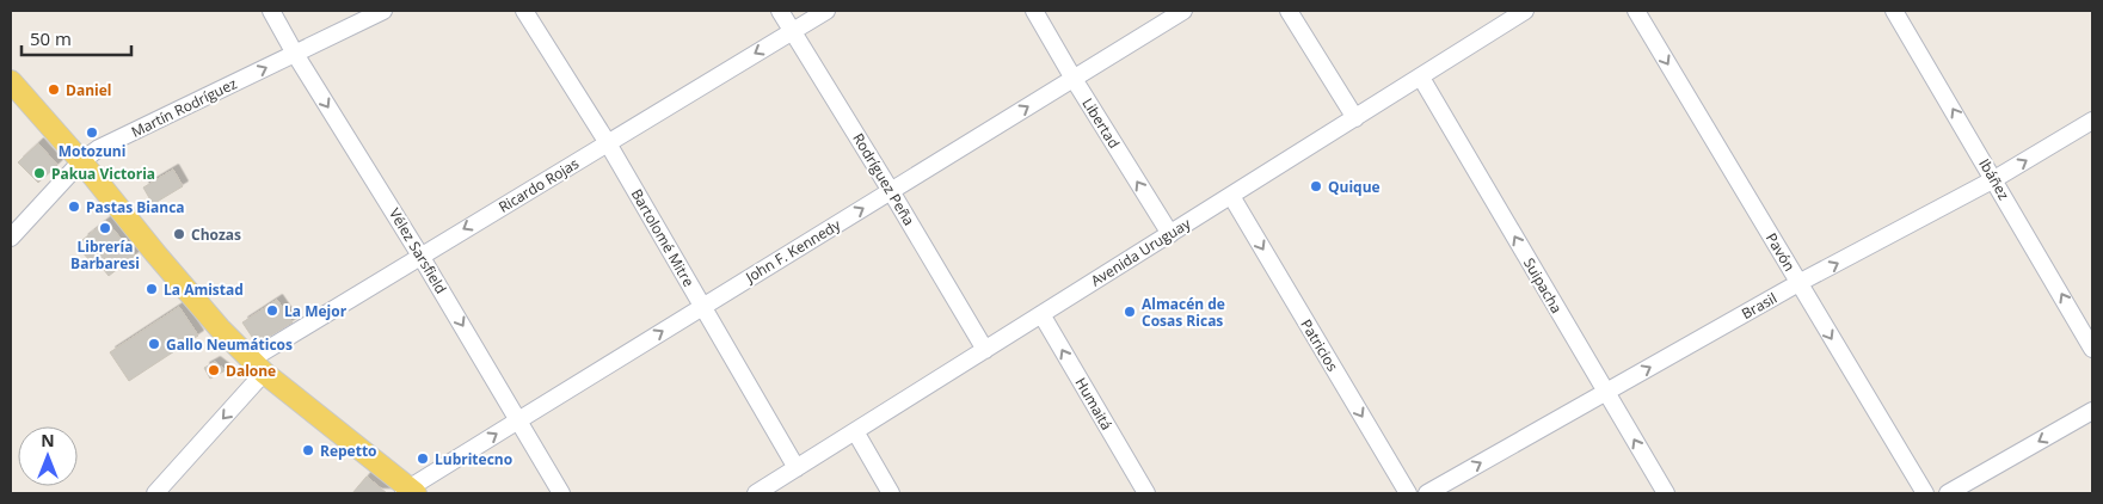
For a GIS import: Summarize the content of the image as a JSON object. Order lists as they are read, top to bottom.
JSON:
{
  "streets": {
    "street": [
      "Martín Rodríguez",
      "Libertad",
      "Rodríguez Peña",
      "Ibáñez",
      "Ricardo Rojas",
      "Bartolomé Mitre",
      "Vélez Sarsfield",
      "John F. Kennedy",
      "Avenida Uruguay",
      "Pavón",
      "Suipacha",
      "Brasil",
      "Patricios",
      "Humaitá"
    ]
  },
  "crossings": [
    ["Martín Rodríguez", "Vélez Sarsfield"],
    ["Libertad", "John F. Kennedy"],
    ["Libertad", "Avenida Uruguay"],
    ["Rodríguez Peña", "Ricardo Rojas"],
    ["Rodríguez Peña", "John F. Kennedy"],
    ["Rodríguez Peña", "Avenida Uruguay"],
    ["Ibáñez", "Brasil"],
    ["Ricardo Rojas", "Bartolomé Mitre"],
    ["Ricardo Rojas", "Vélez Sarsfield"],
    ["Bartolomé Mitre", "John F. Kennedy"],
    ["Bartolomé Mitre", "Avenida Uruguay"],
    ["Vélez Sarsfield", "John F. Kennedy"],
    ["Avenida Uruguay", "Suipacha"],
    ["Avenida Uruguay", "Patricios"],
    ["Avenida Uruguay", "Humaitá"],
    ["Pavón", "Brasil"],
    ["Suipacha", "Brasil"]
  ],
  "one_way": [
    "Martín Rodríguez",
    "Libertad",
    "Ibáñez",
    "Ricardo Rojas",
    "Vélez Sarsfield",
    "John F. Kennedy",
    "Pavón",
    "Suipacha",
    "Brasil",
    "Patricios",
    "Humaitá"
  ],
  "places": [
    "Daniel",
    "Motozuni",
    "Pakua Victoria",
    "Quique",
    "Pastas Bianca",
    "Librería Barbaresi",
    "Chozas",
    "La Amistad",
    "La Mejor",
    "Almacén de Cosas Ricas",
    "Gallo Neumáticos",
    "Dalone",
    "Repetto",
    "Lubritecno"
  ],
  "scale_bar": "50 m",
  "north": "top"
}
